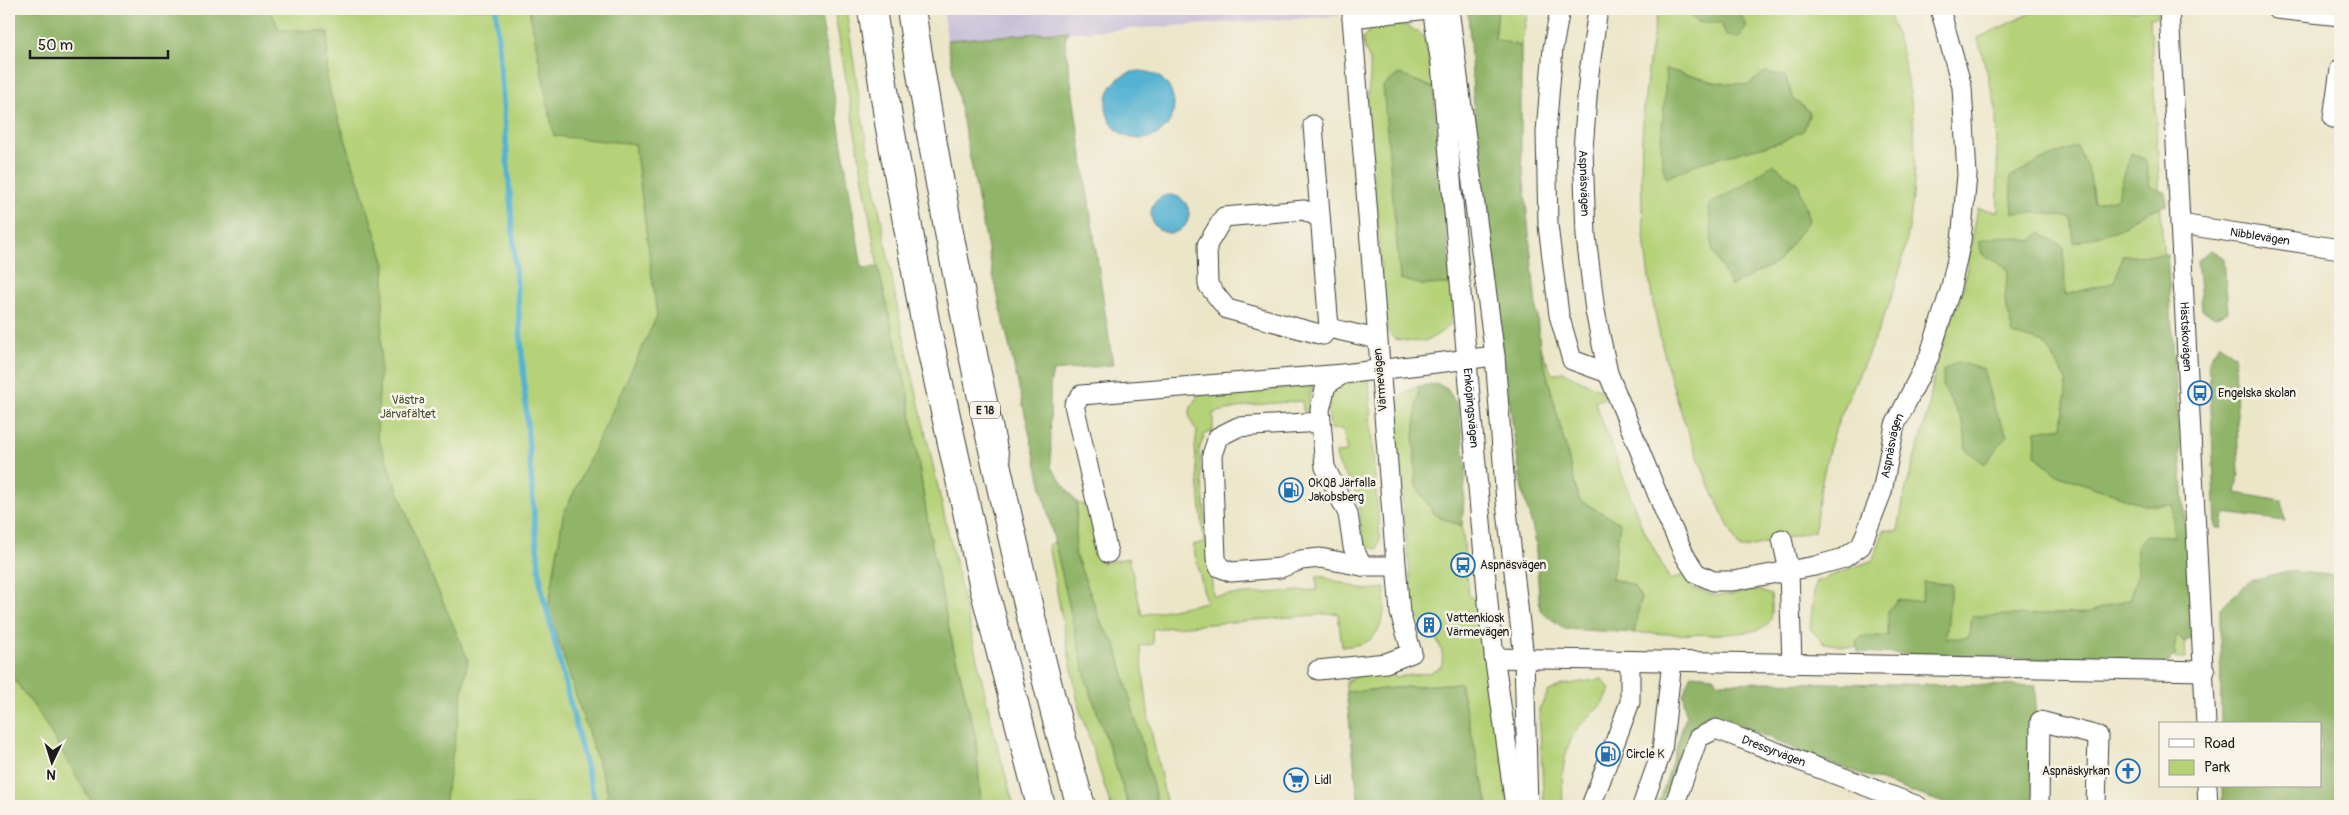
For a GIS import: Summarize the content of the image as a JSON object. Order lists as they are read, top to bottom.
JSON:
{
  "streets": {
    "highway": ["E 18"],
    "street": [
      "Aspnäsvägen",
      "Nibblevägen",
      "Hästskovägen",
      "Värmevägen",
      "Enköpingsvägen",
      "Dressyrvägen"
    ]
  },
  "crossings": [
    ["Nibblevägen", "Hästskovägen"]
  ],
  "parks": ["Västra Järvafältet"],
  "places": {
    "bus stop": ["Engelska skolan", "Aspnäsvägen"],
    "fuel station": ["OKQ8 Järfalla Jakobsberg", "Circle K"],
    "building": ["Vattenkiosk Värmevägen"],
    "church": ["Aspnäskyrkan"],
    "supermarket": ["Lidl"]
  },
  "legend": ["Road", "Park"],
  "scale_bar": "50 m",
  "north": "bottom"
}
